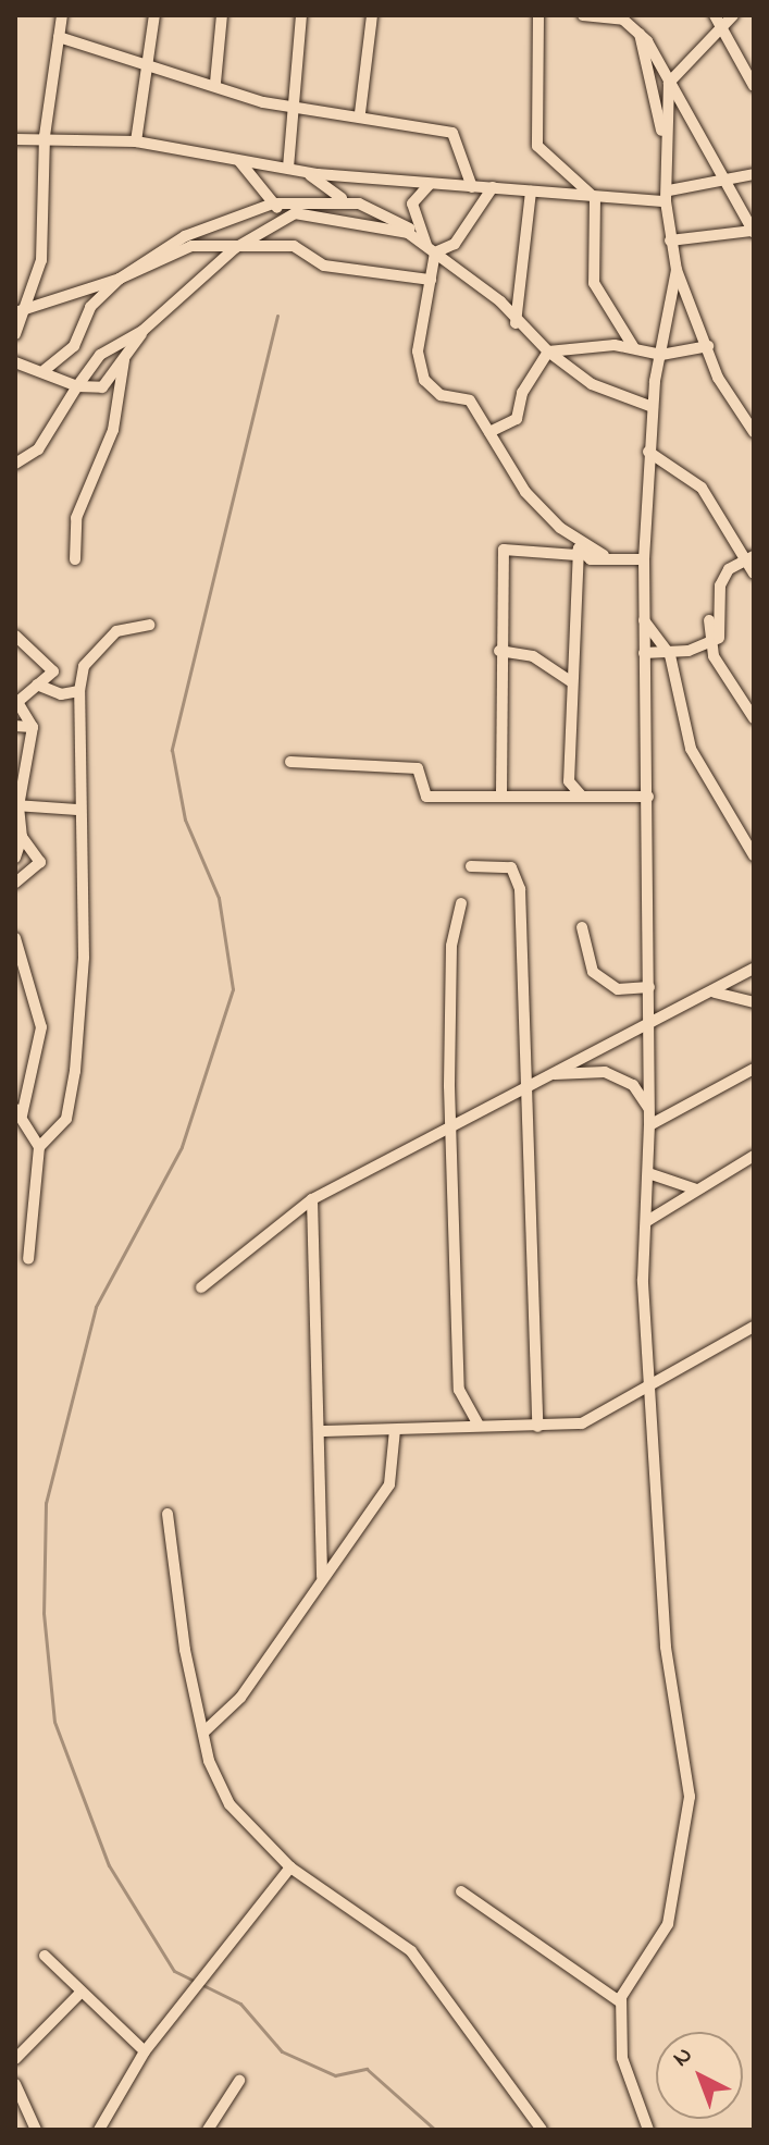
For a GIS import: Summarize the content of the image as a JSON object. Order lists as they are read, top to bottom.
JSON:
{
  "north": "top left"
}
